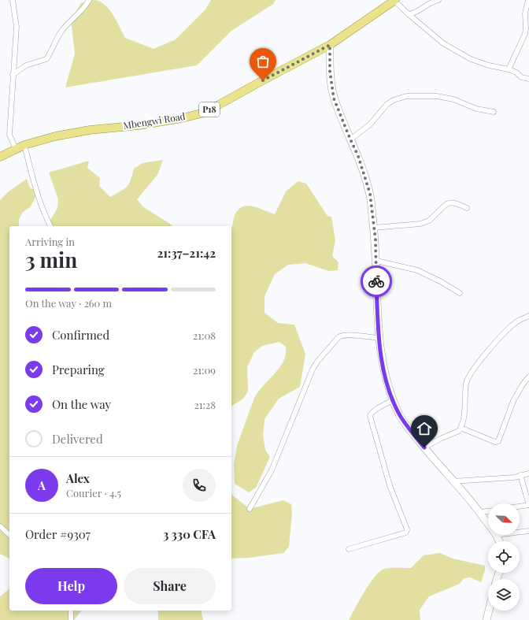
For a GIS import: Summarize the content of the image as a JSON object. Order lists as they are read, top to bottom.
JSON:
{
  "streets": {
    "main road": ["P18", "Mbengwi Road"]
  },
  "north": "bottom right",
  "page": {
    "heading": ["3 min", "Arriving in", "21:37–21:42"],
    "panel": [
      "Alex",
      "Courier · 4.5",
      "Order #9307",
      "3 330 CFA"
    ],
    "bar": "On the way · 260 m",
    "list": [
      ["Confirmed", "21:08"],
      ["Preparing", "21:09"],
      ["On the way", "21:28"],
      "Delivered"
    ],
    "round": "A",
    "buttons": ["Help", "Share"]
  }
}
